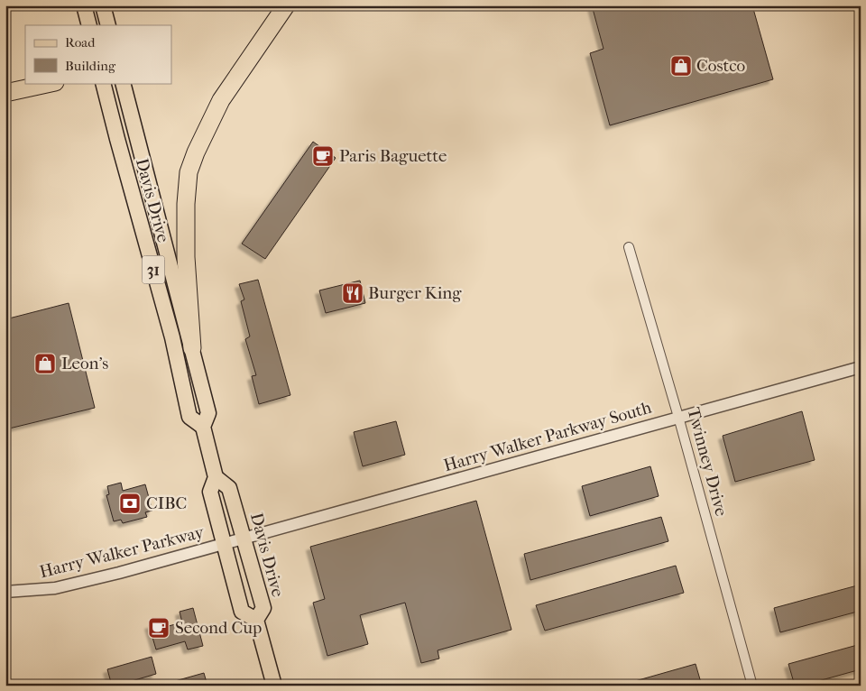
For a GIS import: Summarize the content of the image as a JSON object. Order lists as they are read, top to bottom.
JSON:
{
  "streets": {
    "main road": ["Davis Drive", "31"],
    "street": ["Harry Walker Parkway South", "Twinney Drive", "Harry Walker Parkway"]
  },
  "crossings": [
    ["Davis Drive", "Harry Walker Parkway South"],
    ["Davis Drive", "Harry Walker Parkway"],
    ["Harry Walker Parkway South", "Twinney Drive"],
    ["Harry Walker Parkway South", "Harry Walker Parkway"]
  ],
  "places": {
    "shop": ["Costco", "Leon's"],
    "cafe": ["Paris Baguette", "Second Cup"],
    "restaurant": ["Burger King"],
    "bank": ["CIBC"]
  },
  "legend": ["Road", "Building"]
}
